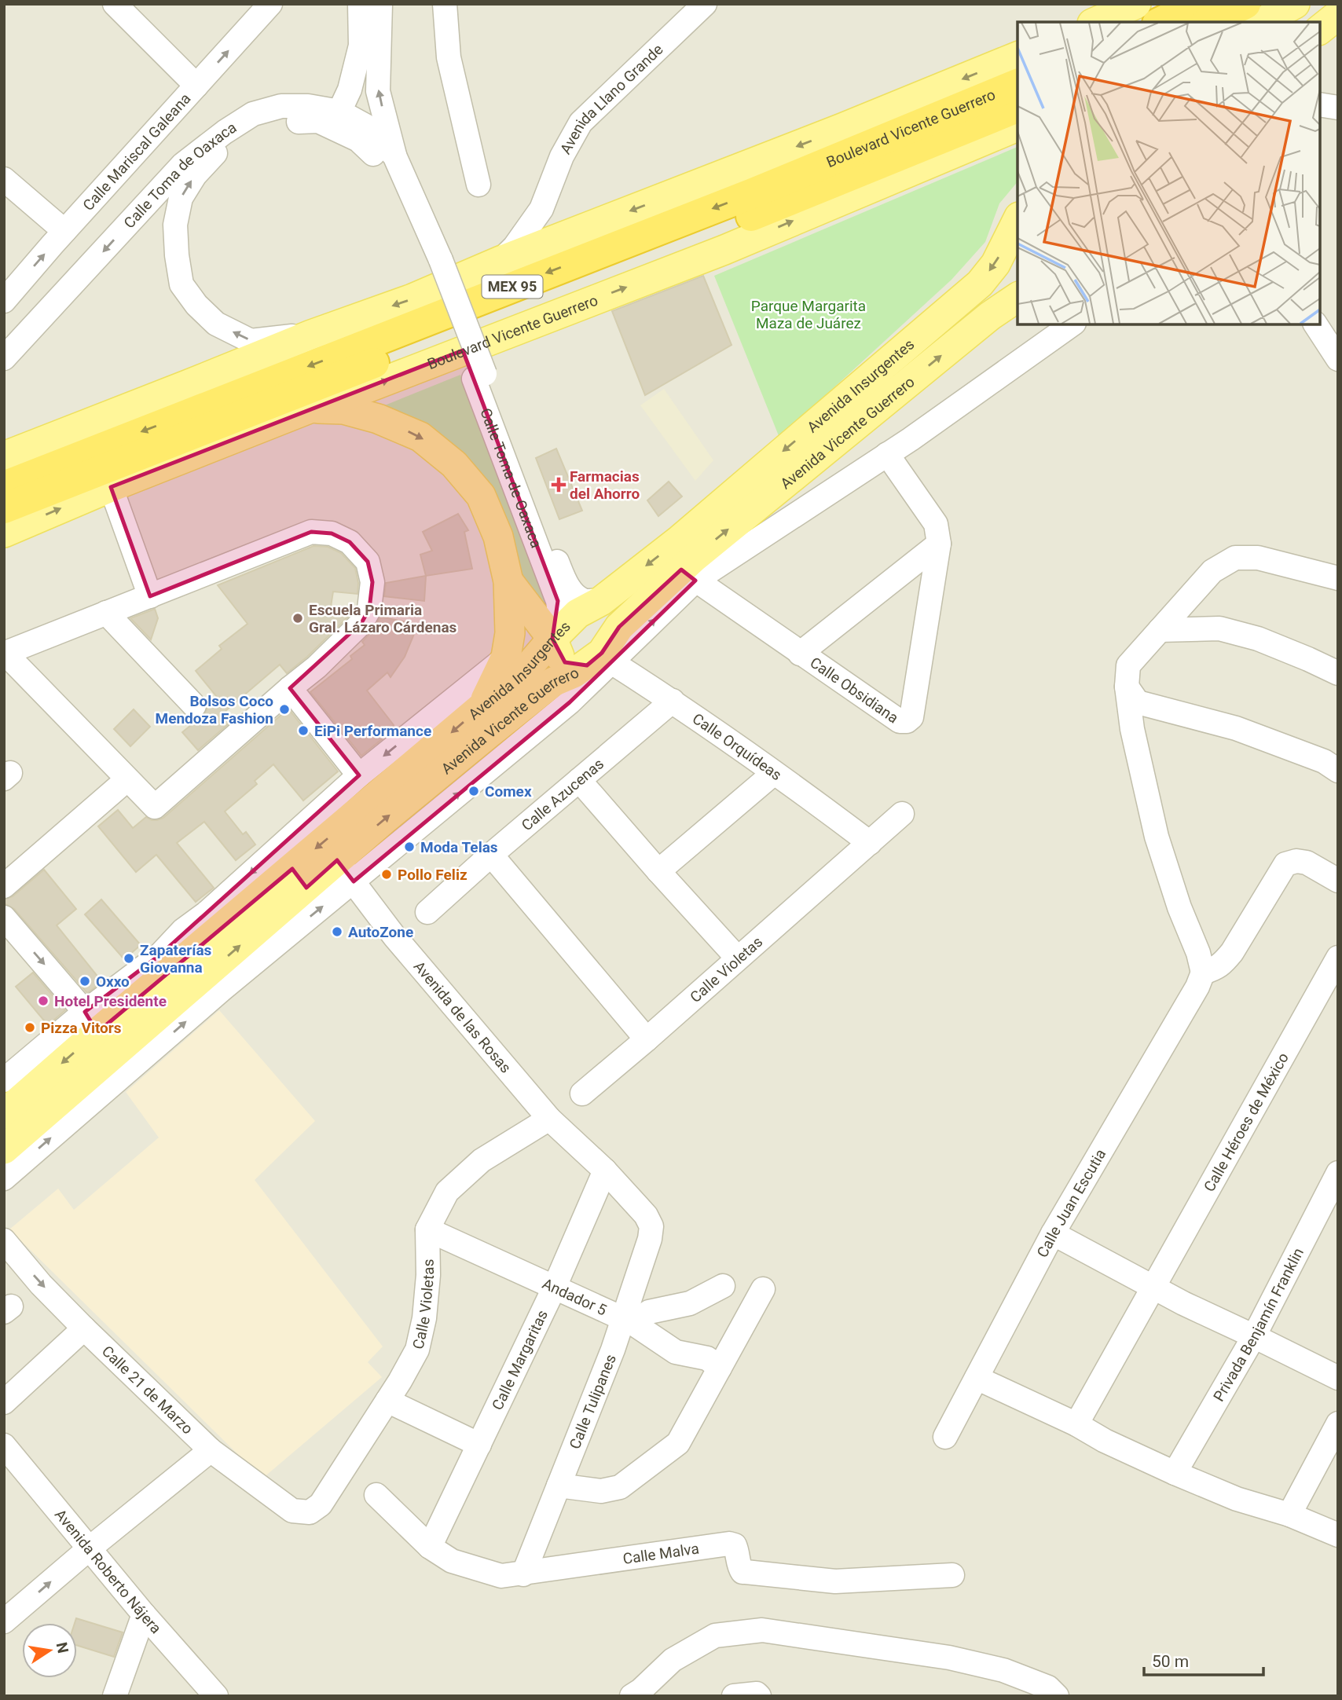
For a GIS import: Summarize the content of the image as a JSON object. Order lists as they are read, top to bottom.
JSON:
{
  "streets": {
    "highway": ["Boulevard Vicente Guerrero", "MEX 95"],
    "main road": ["Avenida Insurgentes", "Avenida Vicente Guerrero"],
    "street": [
      "Avenida Llano Grande",
      "Calle Mariscal Galeana",
      "Calle Toma de Oaxaca",
      "Calle Obsidiana",
      "Calle Orquídeas",
      "Calle Azucenas",
      "Calle Violetas",
      "Avenida de las Rosas",
      "Calle Héroes de México",
      "Calle Juan Escutia",
      "Andador 5",
      "Privada Benjamín Franklin",
      "Calle Margaritas",
      "Calle 21 de Marzo",
      "Calle Tulipanes",
      "Calle Malva",
      "Avenida Roberto Nájera"
    ]
  },
  "crossings": [
    ["Avenida Llano Grande", "Boulevard Vicente Guerrero"],
    ["Boulevard Vicente Guerrero", "Calle Toma de Oaxaca"],
    ["Calle Toma de Oaxaca", "Avenida Insurgentes"],
    ["Avenida Insurgentes", "Avenida Vicente Guerrero"],
    ["Avenida Vicente Guerrero", "Calle Obsidiana"],
    ["Avenida Vicente Guerrero", "Calle Orquídeas"],
    ["Avenida Vicente Guerrero", "Avenida de las Rosas"],
    ["Calle Orquídeas", "Calle Azucenas"],
    ["Calle Orquídeas", "Calle Violetas"],
    ["Calle Violetas", "Avenida de las Rosas"],
    ["Calle Violetas", "Andador 5"],
    ["Calle Violetas", "Calle 21 de Marzo"],
    ["Avenida de las Rosas", "Calle Margaritas"],
    ["Avenida de las Rosas", "Calle Tulipanes"],
    ["Andador 5", "Calle Margaritas"],
    ["Andador 5", "Calle Tulipanes"],
    ["Calle Margaritas", "Calle Malva"],
    ["Calle Tulipanes", "Calle Malva"]
  ],
  "one_way": ["Calle Mariscal Galeana", "Avenida Insurgentes", "Avenida Vicente Guerrero"],
  "parks": ["Parque Margarita Maza de Juárez"],
  "places": {
    "health": ["Farmacias del Ahorro"],
    "other": [
      "Escuela Primaria Gral. Lázaro Cárdenas",
      "Bolsos Coco Mendoza Fashion",
      "EiPi Performance",
      "Comex",
      "Moda Telas",
      "Pollo Feliz",
      "AutoZone",
      "Zapaterías Giovanna",
      "Oxxo",
      "Hotel Presidente",
      "Pizza Vitors"
    ]
  },
  "scale_bar": "50 m",
  "north": "right"
}
